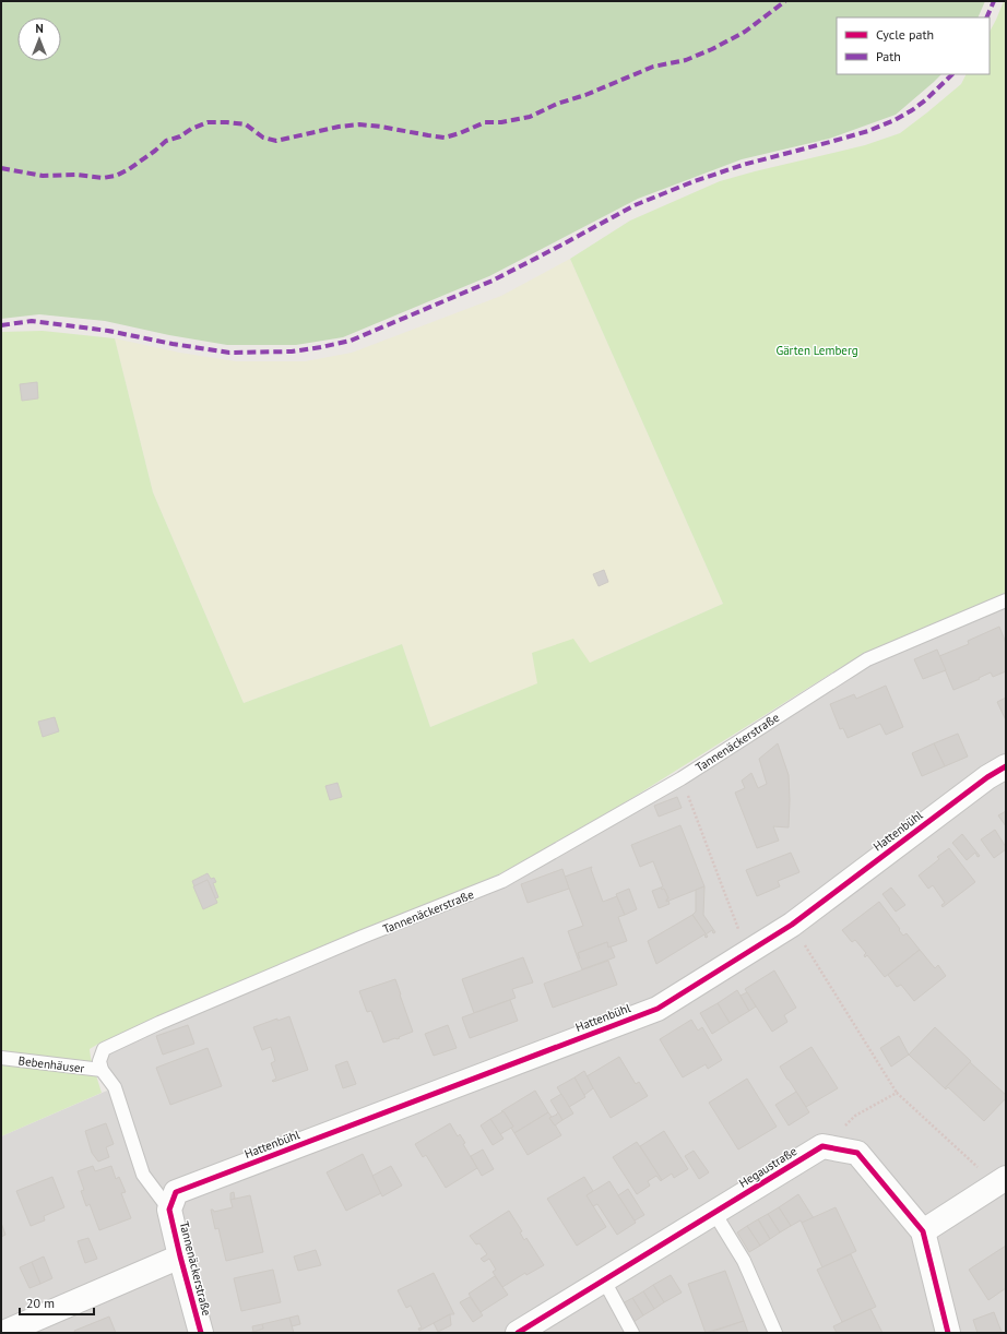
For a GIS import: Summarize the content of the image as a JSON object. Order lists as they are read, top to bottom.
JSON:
{
  "streets": {
    "street": ["Tannenäckerstraße", "Hattenbühl", "Hegaustraße"],
    "lane": ["Bebenhäuser"]
  },
  "crossings": [
    ["Tannenäckerstraße", "Hattenbühl"],
    ["Tannenäckerstraße", "Bebenhäuser"]
  ],
  "parks": ["Gärten Lemberg"],
  "legend": ["Cycle path", "Path"],
  "scale_bar": "20 m",
  "north": "top"
}
